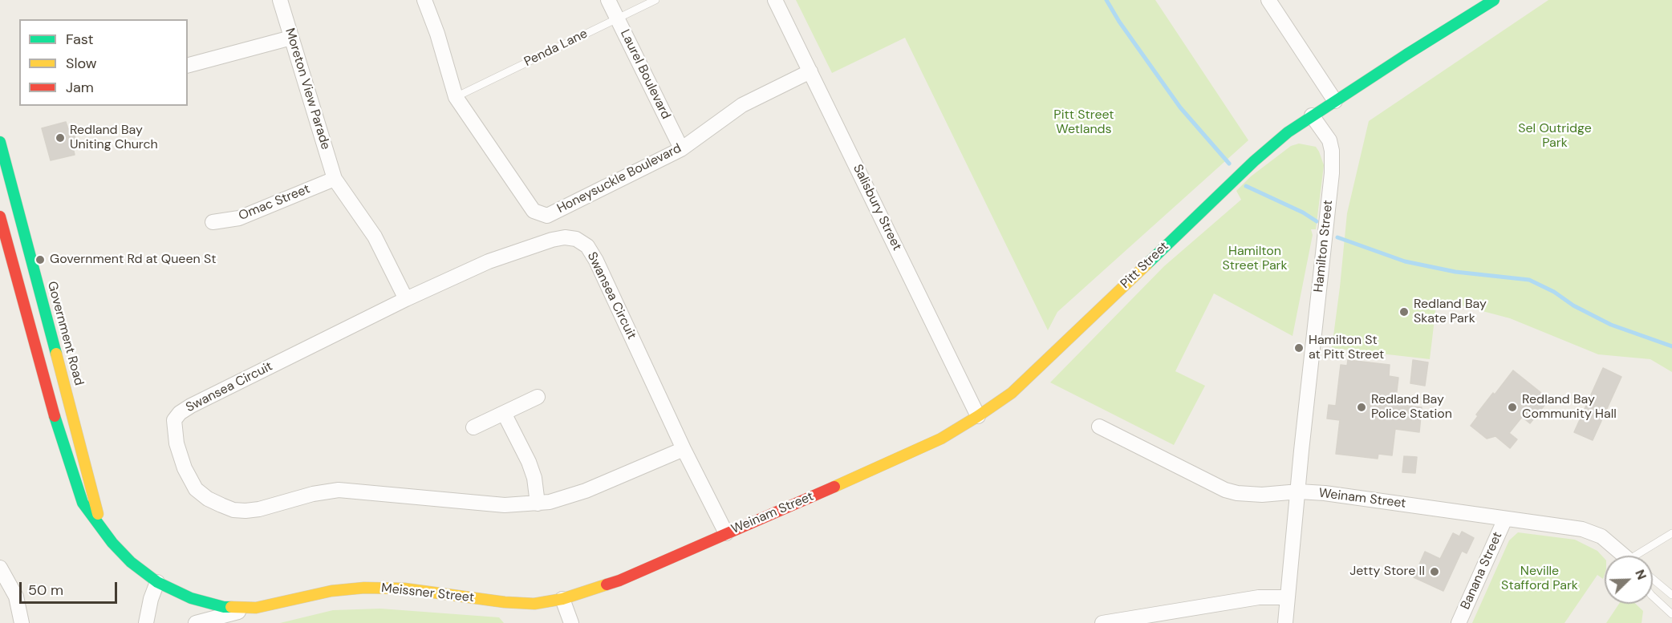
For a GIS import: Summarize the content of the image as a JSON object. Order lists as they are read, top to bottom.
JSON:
{
  "streets": {
    "street": [
      "Laurel Boulevard",
      "Moreton View Parade",
      "Honeysuckle Boulevard",
      "Omac Street",
      "Salisbury Street",
      "Hamilton Street",
      "Pitt Street",
      "Swansea Circuit",
      "Government Road",
      "Weinam Street",
      "Banana Street",
      "Meissner Street"
    ],
    "lane": ["Penda Lane"]
  },
  "crossings": [
    ["Penda Lane", "Laurel Boulevard"],
    ["Penda Lane", "Honeysuckle Boulevard"],
    ["Laurel Boulevard", "Honeysuckle Boulevard"],
    ["Moreton View Parade", "Omac Street"],
    ["Moreton View Parade", "Swansea Circuit"],
    ["Honeysuckle Boulevard", "Salisbury Street"],
    ["Salisbury Street", "Pitt Street"],
    ["Salisbury Street", "Weinam Street"],
    ["Hamilton Street", "Pitt Street"],
    ["Hamilton Street", "Weinam Street"],
    ["Pitt Street", "Weinam Street"],
    ["Swansea Circuit", "Weinam Street"],
    ["Government Road", "Meissner Street"],
    ["Weinam Street", "Banana Street"],
    ["Weinam Street", "Meissner Street"]
  ],
  "parks": [
    "Pitt Street Wetlands",
    "Sel Outridge Park",
    "Hamilton Street Park",
    "Neville Stafford Park"
  ],
  "places": [
    "Redland Bay Uniting Church",
    "Government Rd at Queen St",
    "Redland Bay Skate Park",
    "Hamilton St at Pitt Street",
    "Redland Bay Police Station",
    "Redland Bay Community Hall",
    "Jetty Store II"
  ],
  "legend": ["Fast", "Slow", "Jam"],
  "scale_bar": "50 m",
  "north": "top right"
}
